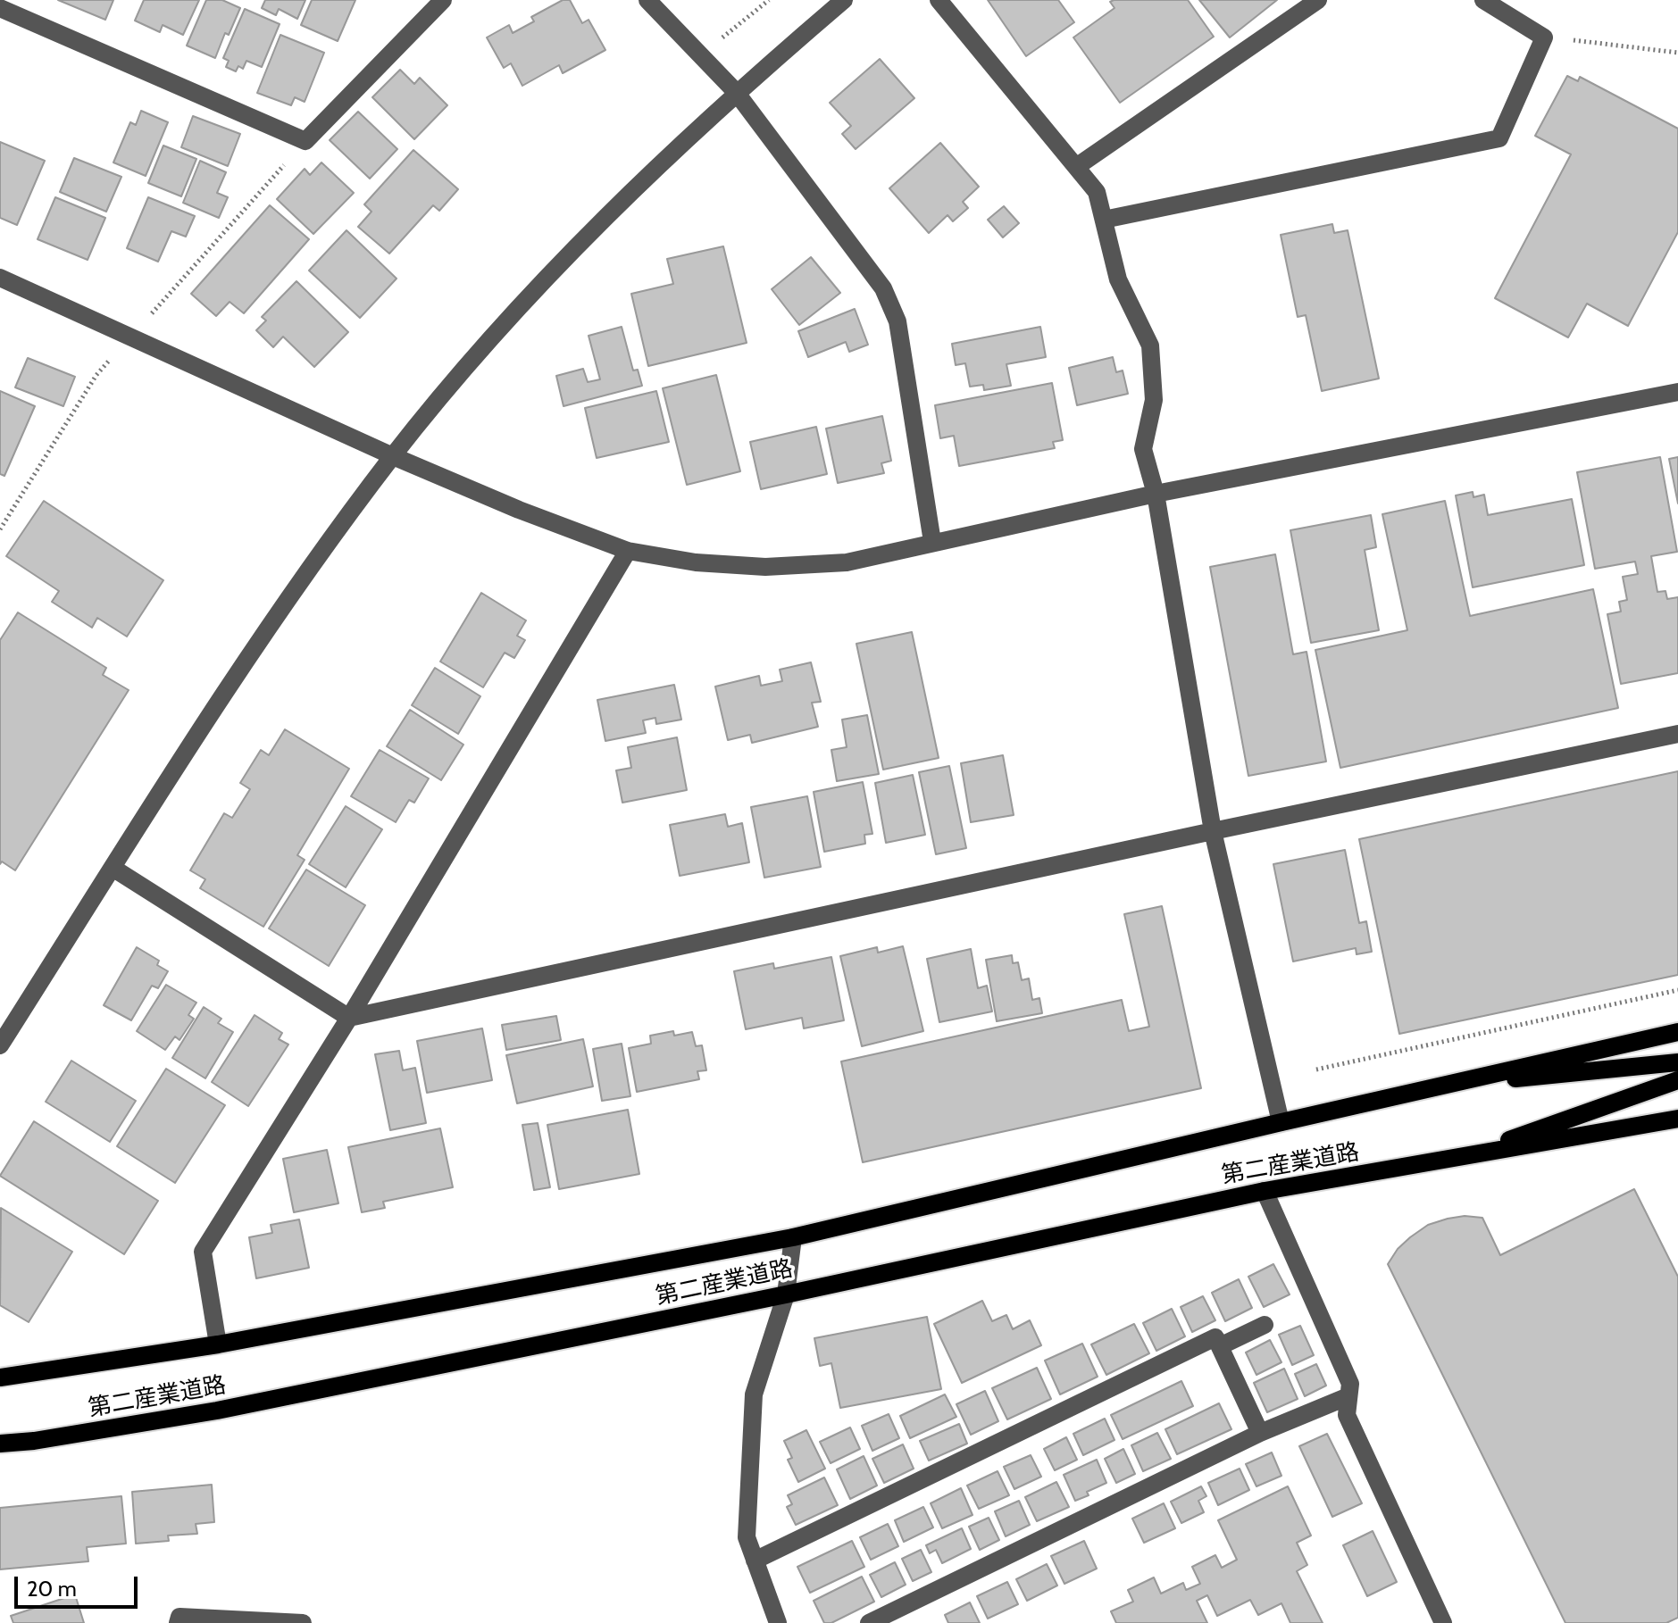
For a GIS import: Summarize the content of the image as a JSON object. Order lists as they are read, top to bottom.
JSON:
{
  "streets": {
    "main road": ["第二産業道路"]
  },
  "scale_bar": "20 m"
}
